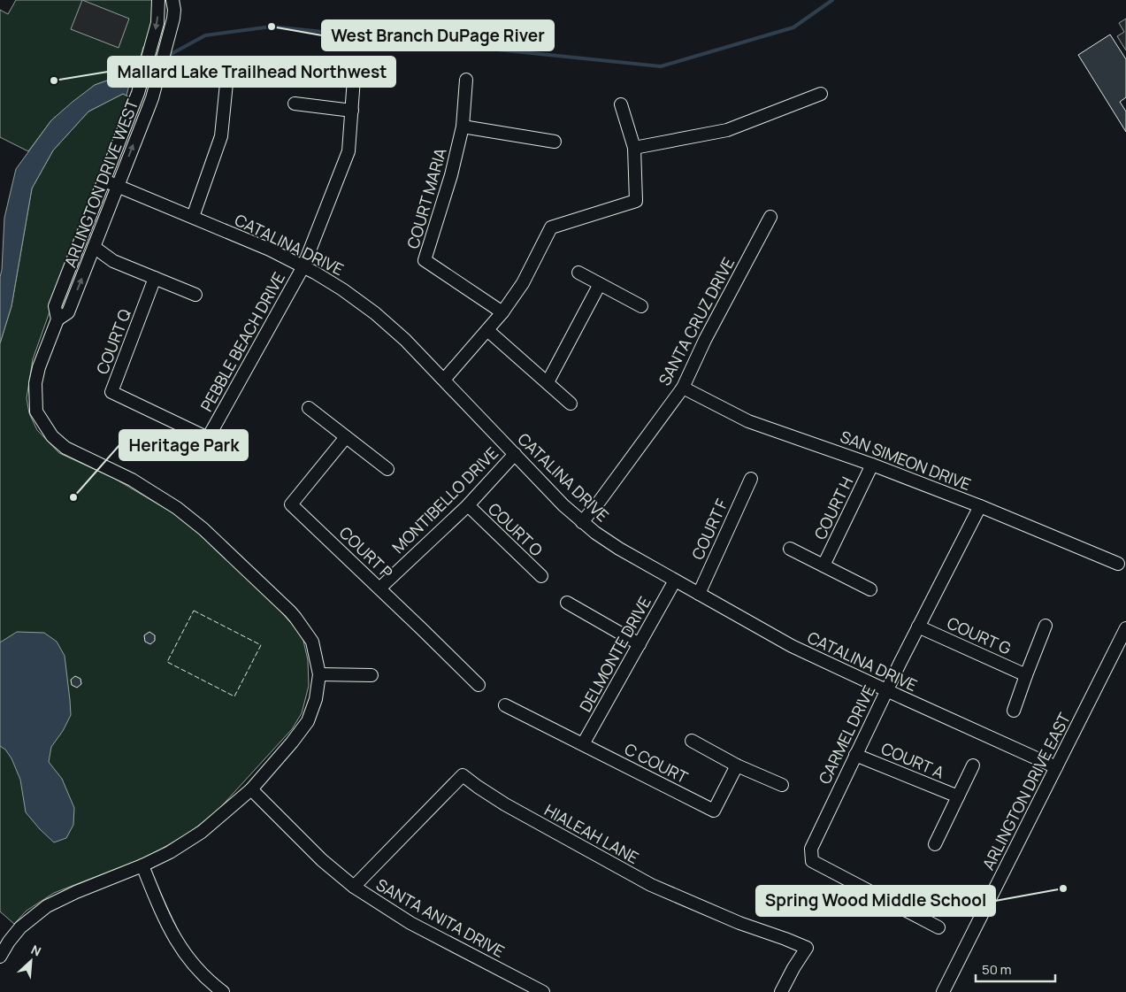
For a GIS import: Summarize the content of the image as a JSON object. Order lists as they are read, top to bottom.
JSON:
{
  "streets": {
    "street": [
      "ARLINGTON DRIVE WEST",
      "COURT MARIA",
      "CATALINA DRIVE",
      "SANTA CRUZ DRIVE",
      "COURT Q",
      "PEBBLE BEACH DRIVE",
      "SAN SIMEON DRIVE",
      "MONTIBELLO DRIVE",
      "COURT H",
      "COURT O",
      "COURT F",
      "COURT P",
      "COURT G",
      "DELMONTE DRIVE",
      "CARMEL DRIVE",
      "COURT A",
      "C COURT",
      "ARLINGTON DRIVE EAST",
      "HIALEAH LANE",
      "SANTA ANITA DRIVE"
    ]
  },
  "crossings": [
    ["ARLINGTON DRIVE WEST", "CATALINA DRIVE"],
    ["ARLINGTON DRIVE WEST", "SANTA ANITA DRIVE"],
    ["CATALINA DRIVE", "SANTA CRUZ DRIVE"],
    ["CATALINA DRIVE", "PEBBLE BEACH DRIVE"],
    ["CATALINA DRIVE", "MONTIBELLO DRIVE"],
    ["CATALINA DRIVE", "COURT F"],
    ["CATALINA DRIVE", "DELMONTE DRIVE"],
    ["CATALINA DRIVE", "CARMEL DRIVE"],
    ["CATALINA DRIVE", "ARLINGTON DRIVE EAST"],
    ["SANTA CRUZ DRIVE", "SAN SIMEON DRIVE"],
    ["COURT Q", "PEBBLE BEACH DRIVE"],
    ["SAN SIMEON DRIVE", "COURT H"],
    ["SAN SIMEON DRIVE", "CARMEL DRIVE"],
    ["MONTIBELLO DRIVE", "COURT O"],
    ["MONTIBELLO DRIVE", "COURT P"],
    ["COURT G", "CARMEL DRIVE"],
    ["DELMONTE DRIVE", "C COURT"],
    ["CARMEL DRIVE", "COURT A"],
    ["HIALEAH LANE", "SANTA ANITA DRIVE"]
  ],
  "places": [
    "West Branch DuPage River",
    "Mallard Lake Trailhead Northwest",
    "Heritage Park",
    "Spring Wood Middle School"
  ],
  "scale_bar": "50 m",
  "north": "top right"
}
